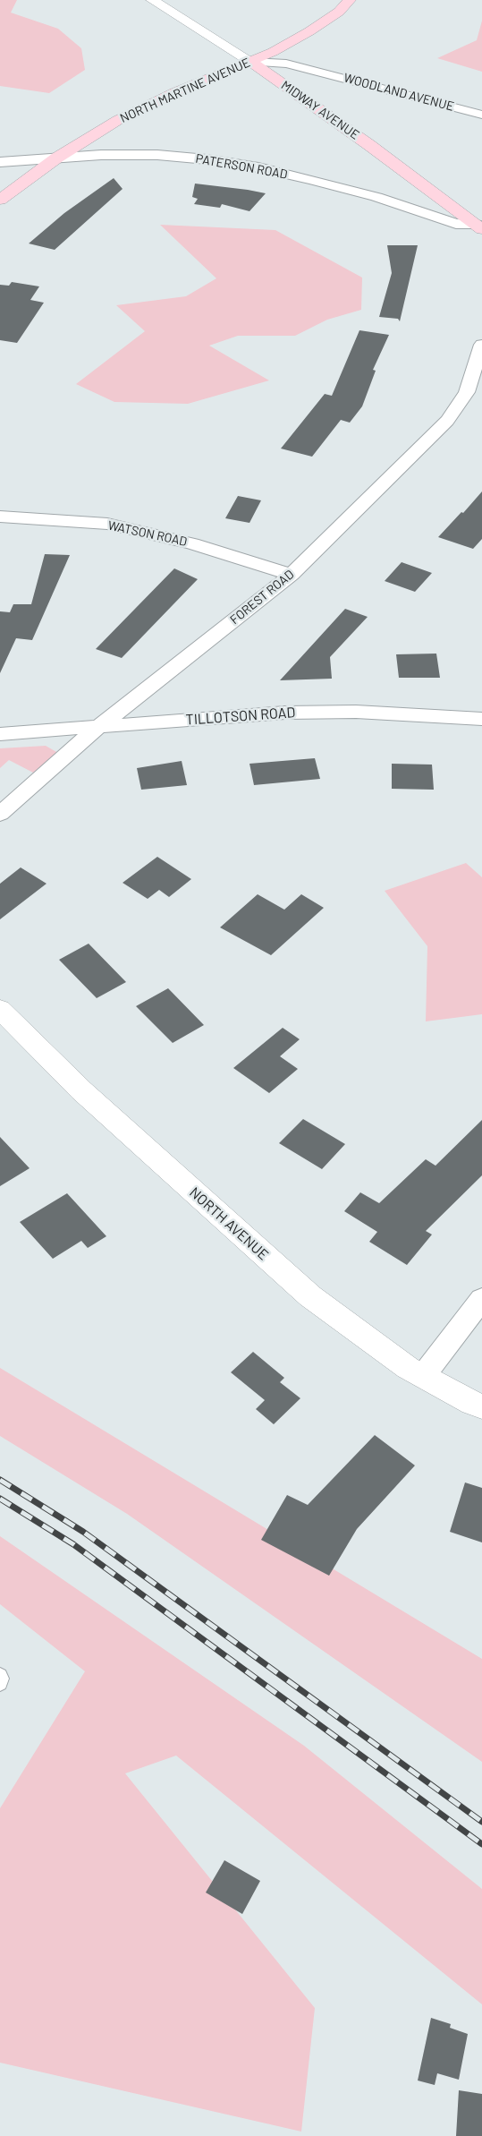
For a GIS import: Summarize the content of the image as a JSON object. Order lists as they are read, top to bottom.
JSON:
{
  "streets": {
    "main road": ["NORTH MARTINE AVENUE", "MIDWAY AVENUE"],
    "street": [
      "WOODLAND AVENUE",
      "PATERSON ROAD",
      "WATSON ROAD",
      "FOREST ROAD",
      "TILLOTSON ROAD",
      "NORTH AVENUE"
    ]
  },
  "crossings": [
    ["NORTH MARTINE AVENUE", "WOODLAND AVENUE"],
    ["NORTH MARTINE AVENUE", "MIDWAY AVENUE"],
    ["NORTH MARTINE AVENUE", "PATERSON ROAD"],
    ["WOODLAND AVENUE", "MIDWAY AVENUE"],
    ["MIDWAY AVENUE", "PATERSON ROAD"],
    ["WATSON ROAD", "FOREST ROAD"],
    ["FOREST ROAD", "TILLOTSON ROAD"]
  ]
}
